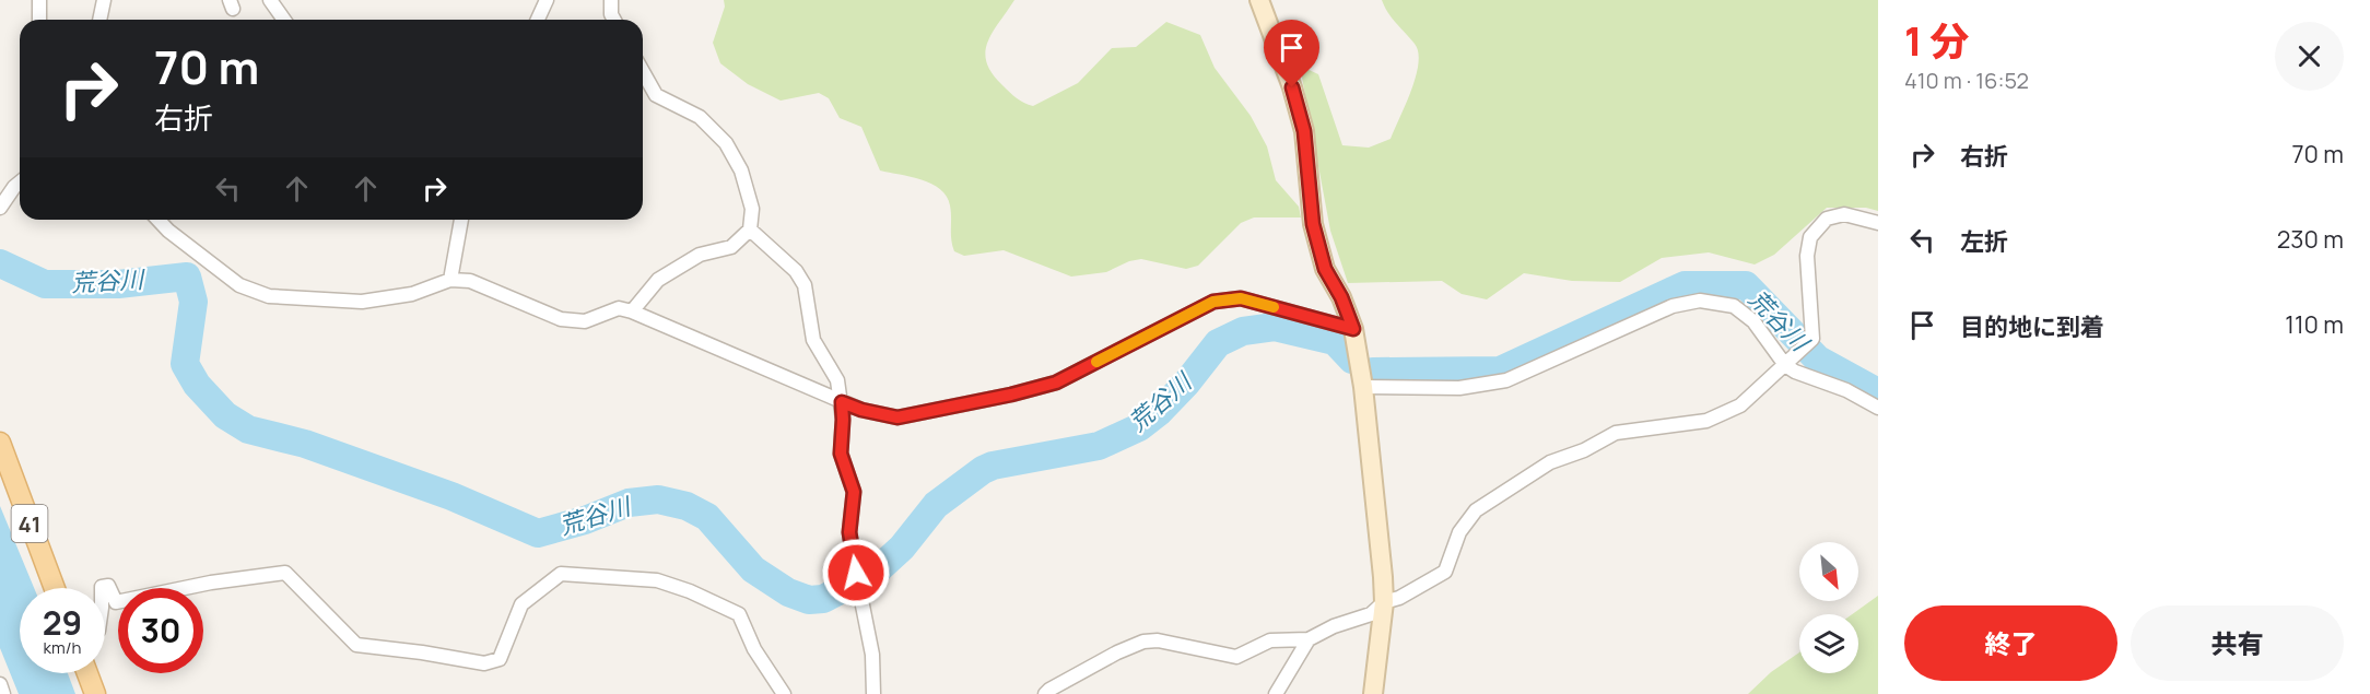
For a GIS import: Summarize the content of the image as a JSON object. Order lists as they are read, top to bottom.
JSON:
{
  "streets": {
    "main road": ["41"]
  },
  "water": ["荒谷川"],
  "north": "bottom right",
  "page": {
    "heading": ["1 分", "410 m · 16:52"],
    "turn": ["70 m", "右折"],
    "list": [
      {
        "name": "右折",
        "value": "70 m"
      },
      {
        "name": "左折",
        "value": "230 m"
      },
      {
        "name": "目的地に到着",
        "value": "110 m"
      }
    ],
    "speed": "29 km/h",
    "limit": "30",
    "buttons": ["終了", "共有"]
  }
}
